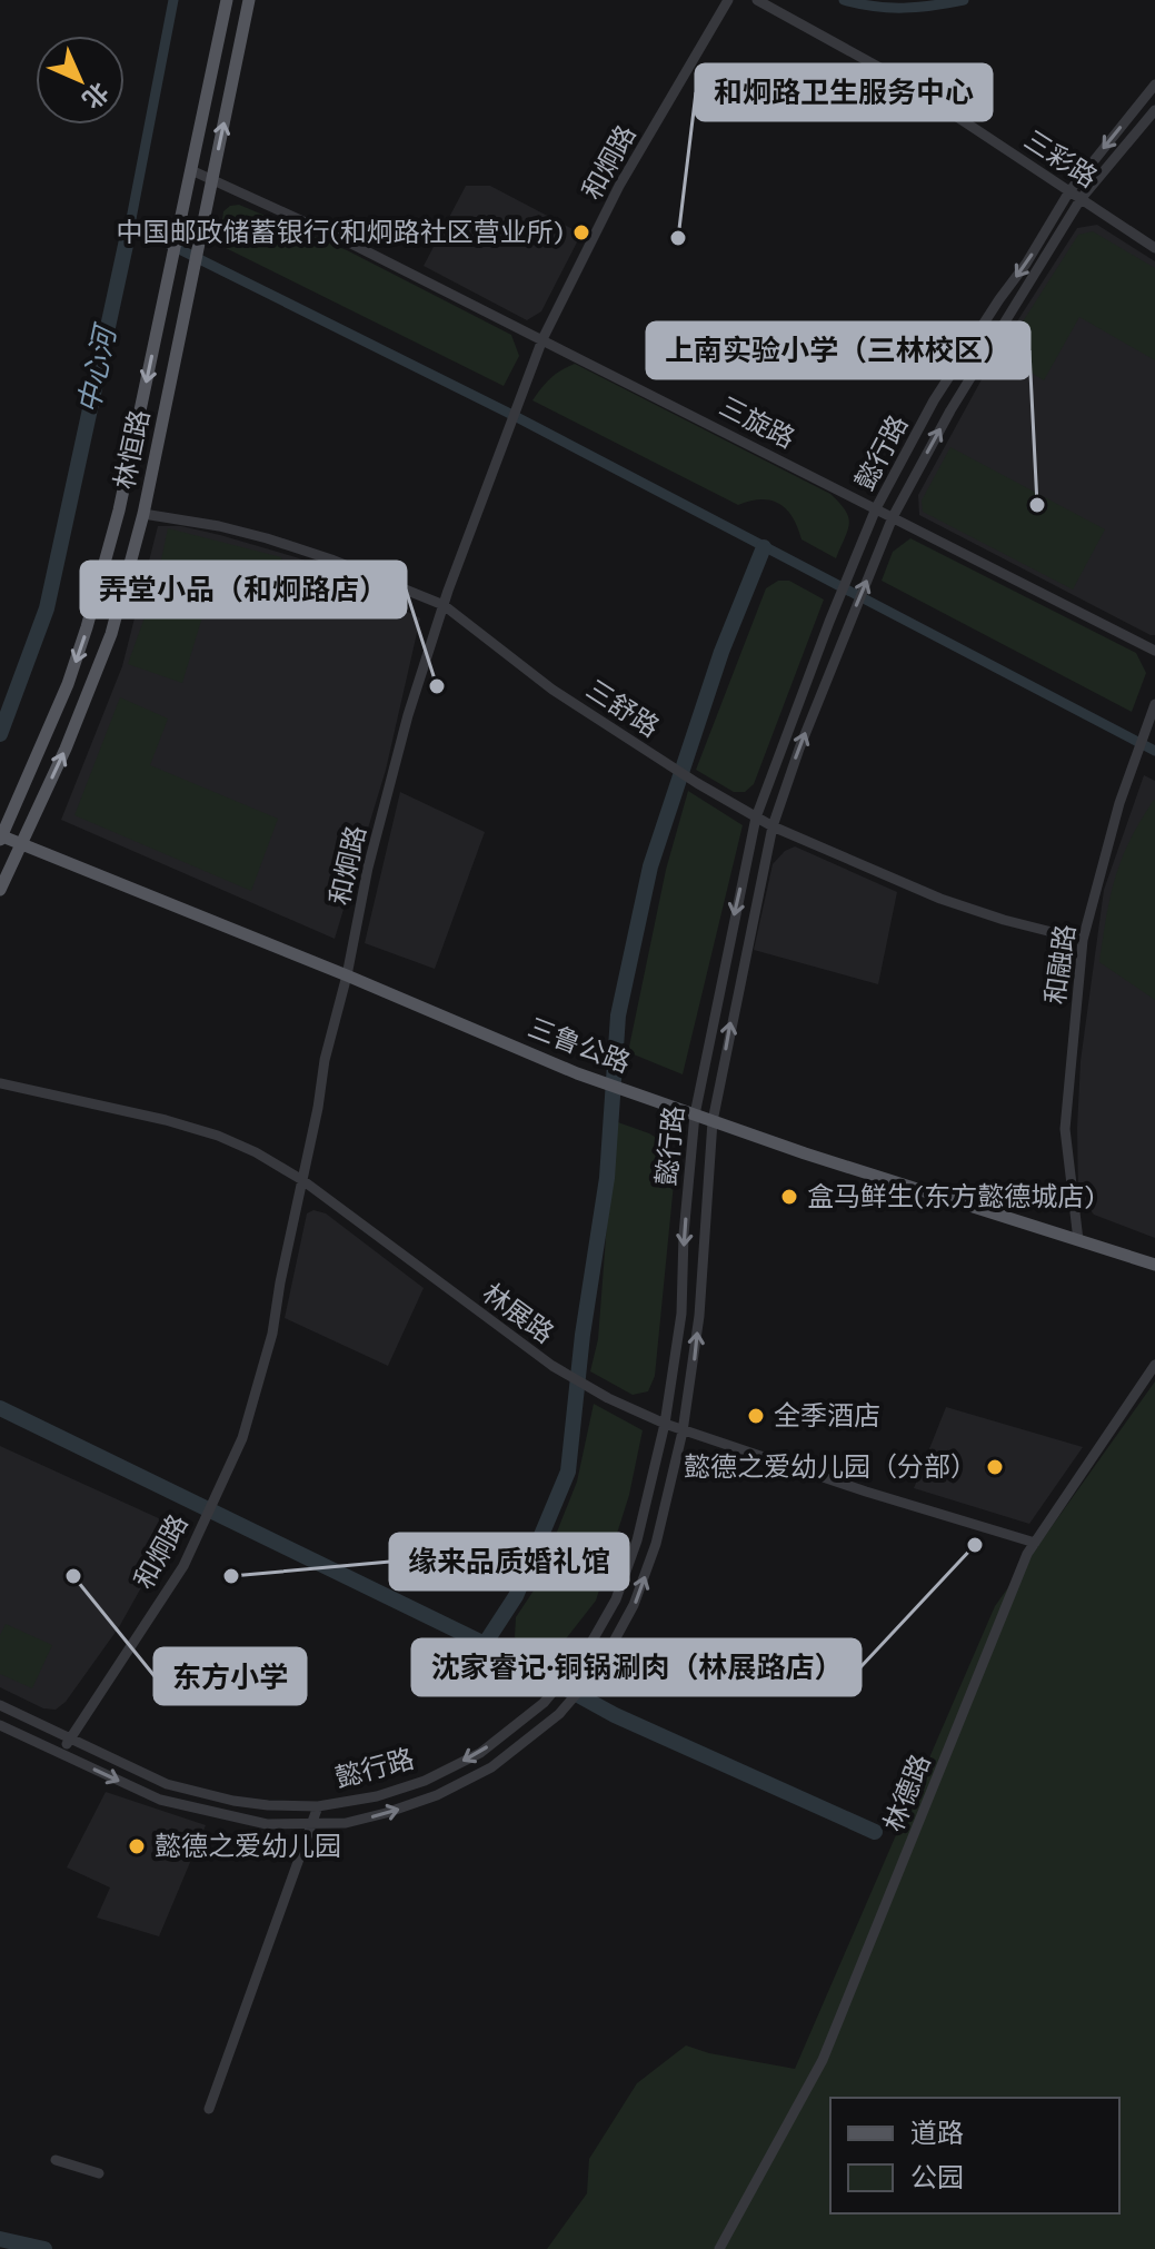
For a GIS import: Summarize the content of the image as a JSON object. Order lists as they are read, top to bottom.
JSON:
{
  "streets": {
    "main road": ["林恒路", "三鲁公路"],
    "street": [
      "三彩路",
      "和炯路",
      "三旋路",
      "懿行路",
      "三舒路",
      "和融路",
      "林展路",
      "林德路"
    ]
  },
  "crossings": [
    ["三彩路", "懿行路"],
    ["和炯路", "三旋路"],
    ["和炯路", "懿行路"],
    ["和炯路", "三舒路"],
    ["和炯路", "三鲁公路"],
    ["和炯路", "林展路"],
    ["三旋路", "林恒路"],
    ["三旋路", "懿行路"],
    ["林恒路", "三舒路"],
    ["林恒路", "三鲁公路"],
    ["懿行路", "三舒路"],
    ["懿行路", "三鲁公路"],
    ["懿行路", "林展路"],
    ["三舒路", "和融路"],
    ["和融路", "三鲁公路"],
    ["林展路", "林德路"]
  ],
  "water": ["中心河"],
  "places": [
    "中国邮政储蓄银行(和炯路社区营业所)",
    "和炯路卫生服务中心",
    "上南实验小学（三林校区）",
    "弄堂小品（和炯路店）",
    "盒马鲜生(东方懿德城店)",
    "全季酒店",
    "懿德之爱幼儿园（分部）",
    "沈家睿记·铜锅涮肉（林展路店）",
    "东方小学",
    "缘来品质婚礼馆",
    "懿德之爱幼儿园"
  ],
  "legend": ["道路", "公园"],
  "north": "bottom right"
}
